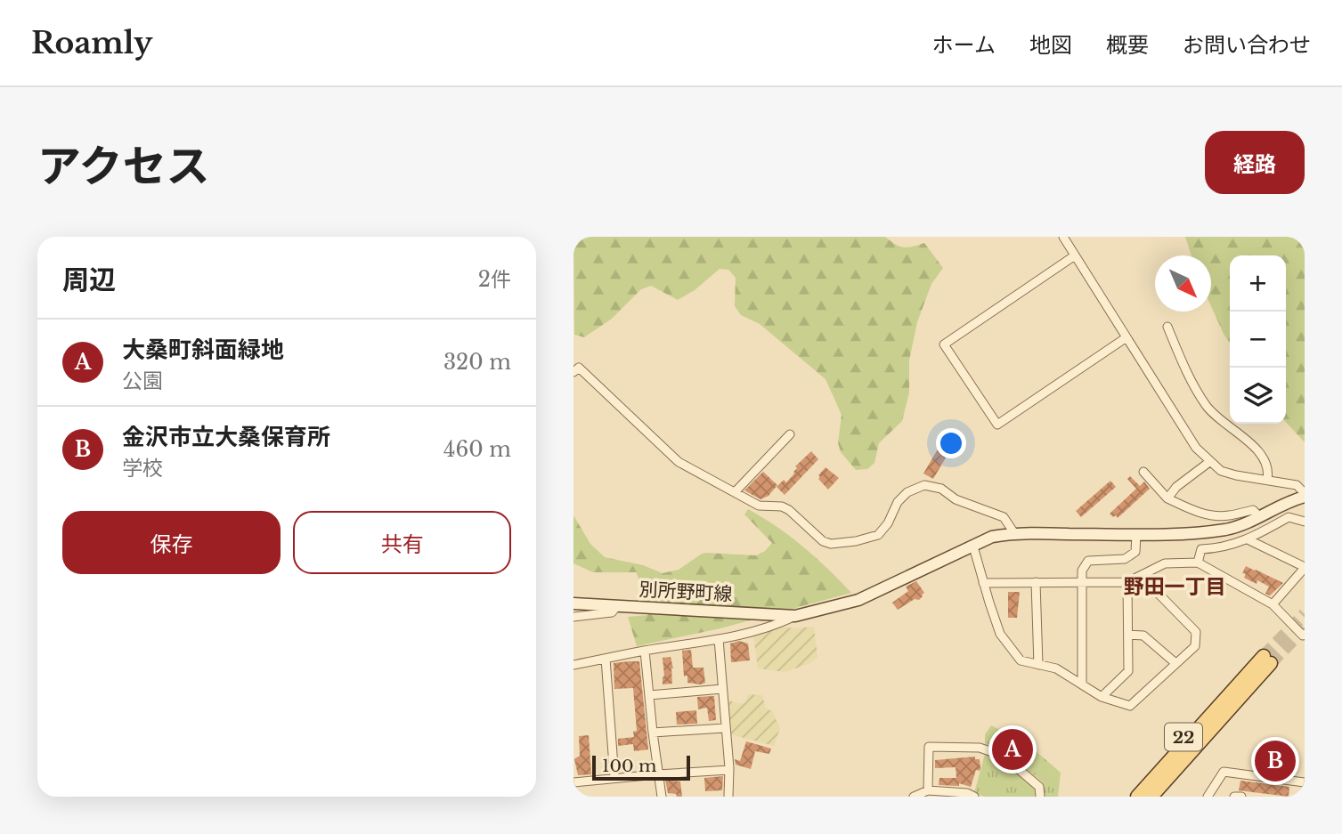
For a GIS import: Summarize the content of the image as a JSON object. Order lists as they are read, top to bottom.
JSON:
{
  "streets": {
    "main road": ["別所野町線", "22"]
  },
  "districts": ["野田一丁目"],
  "scale_bar": "100 m",
  "north": "bottom right",
  "page": {
    "header": "Roamly",
    "nav": [
      "ホーム",
      "地図",
      "概要",
      "お問い合わせ"
    ],
    "title": "アクセス",
    "buttons": [
      "経路",
      ["保存", "共有"]
    ],
    "heading": ["周辺", "2件"],
    "map_buttons": ["+", "−"],
    "list": [
      {
        "mark": "A",
        "name": "大桑町斜面緑地",
        "note": "公園",
        "value": "320 m"
      },
      {
        "mark": "B",
        "name": "金沢市立大桑保育所",
        "note": "学校",
        "value": "460 m"
      }
    ],
    "pins": ["A", "B"],
    "scale": "100 m"
  }
}
